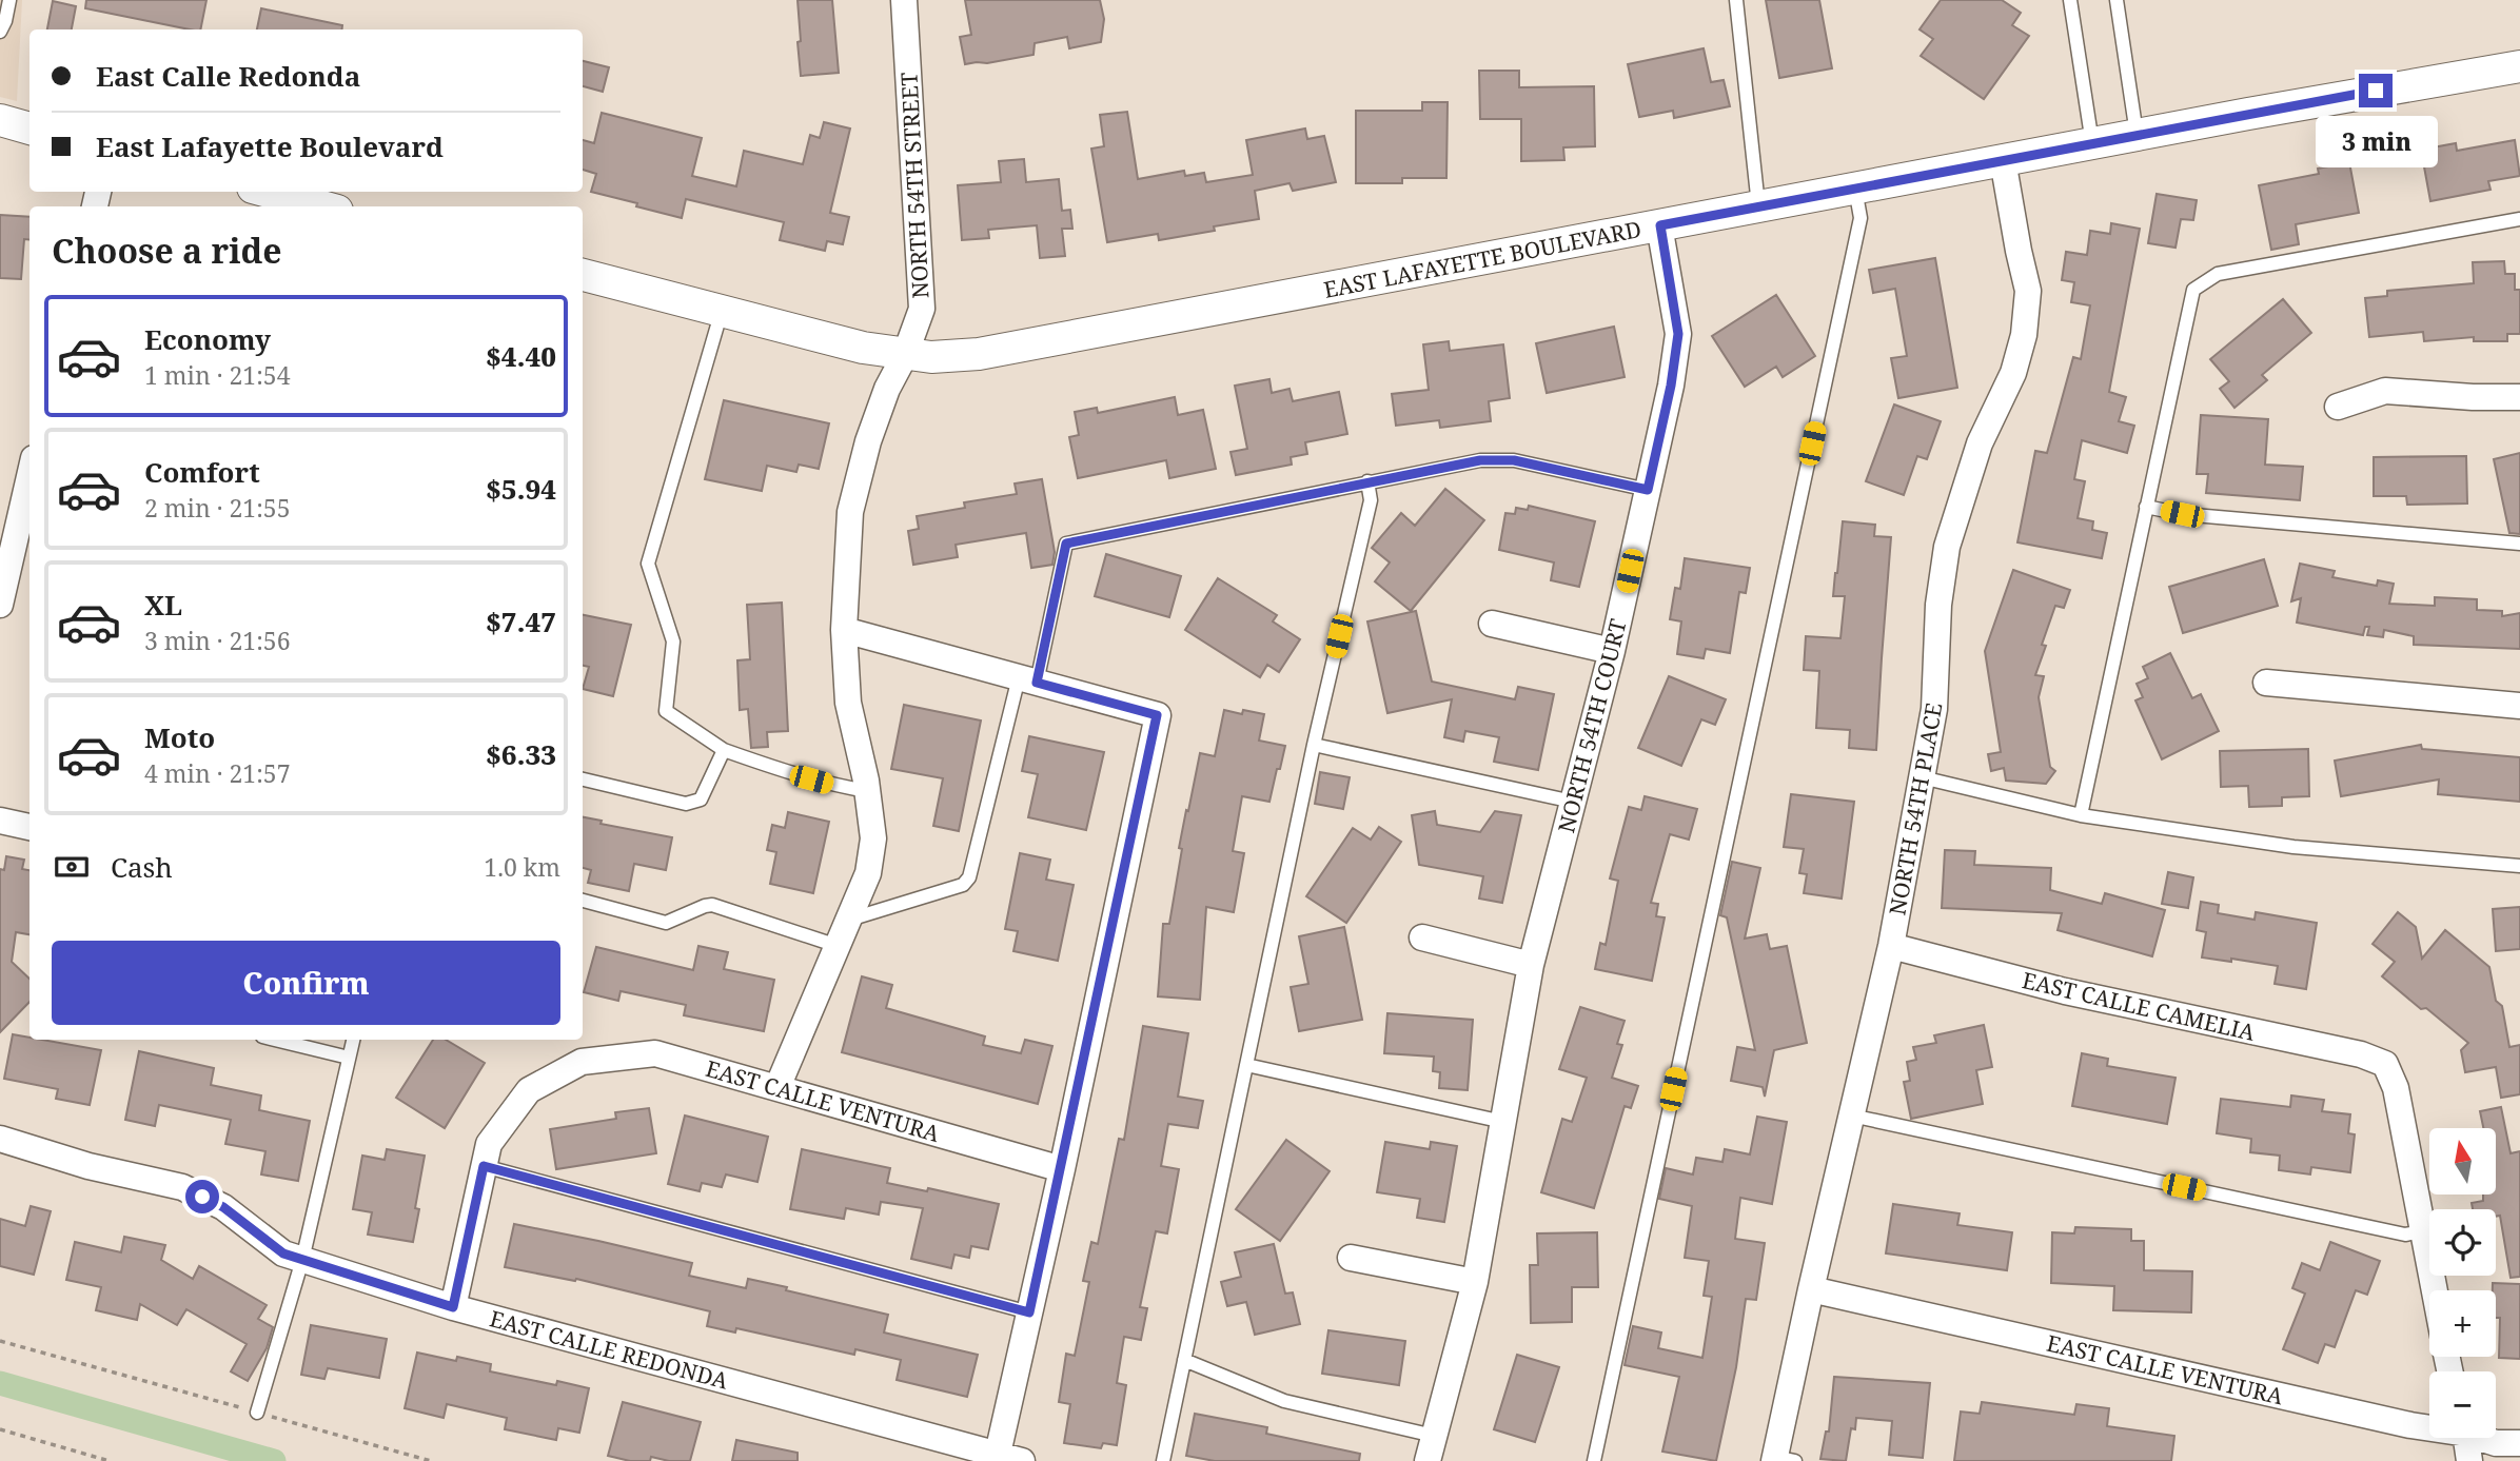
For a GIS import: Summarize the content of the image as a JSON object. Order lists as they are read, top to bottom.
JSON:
{
  "streets": {
    "street": [
      "NORTH 54TH STREET",
      "EAST LAFAYETTE BOULEVARD",
      "NORTH 54TH COURT",
      "NORTH 54TH PLACE",
      "EAST CALLE CAMELIA",
      "EAST CALLE VENTURA",
      "EAST CALLE REDONDA"
    ]
  },
  "crossings": [
    ["NORTH 54TH STREET", "EAST LAFAYETTE BOULEVARD"],
    ["NORTH 54TH STREET", "EAST CALLE VENTURA"],
    ["EAST LAFAYETTE BOULEVARD", "NORTH 54TH COURT"],
    ["EAST LAFAYETTE BOULEVARD", "NORTH 54TH PLACE"],
    ["NORTH 54TH PLACE", "EAST CALLE CAMELIA"],
    ["NORTH 54TH PLACE", "EAST CALLE VENTURA"]
  ],
  "north": "top",
  "page": {
    "banner": ["East Calle Redonda", "East Lafayette Boulevard"],
    "bubble": "3 min",
    "heading": "Choose a ride",
    "list": [
      {
        "name": "Economy",
        "note": "1 min · 21:54",
        "value": "$4.40"
      },
      {
        "name": "Comfort",
        "note": "2 min · 21:55",
        "value": "$5.94"
      },
      {
        "name": "XL",
        "note": "3 min · 21:56",
        "value": "$7.47"
      },
      {
        "name": "Moto",
        "note": "4 min · 21:57",
        "value": "$6.33"
      }
    ],
    "pay": ["Cash", "1.0 km"],
    "buttons": "Confirm",
    "map_buttons": ["+", "−"]
  }
}
